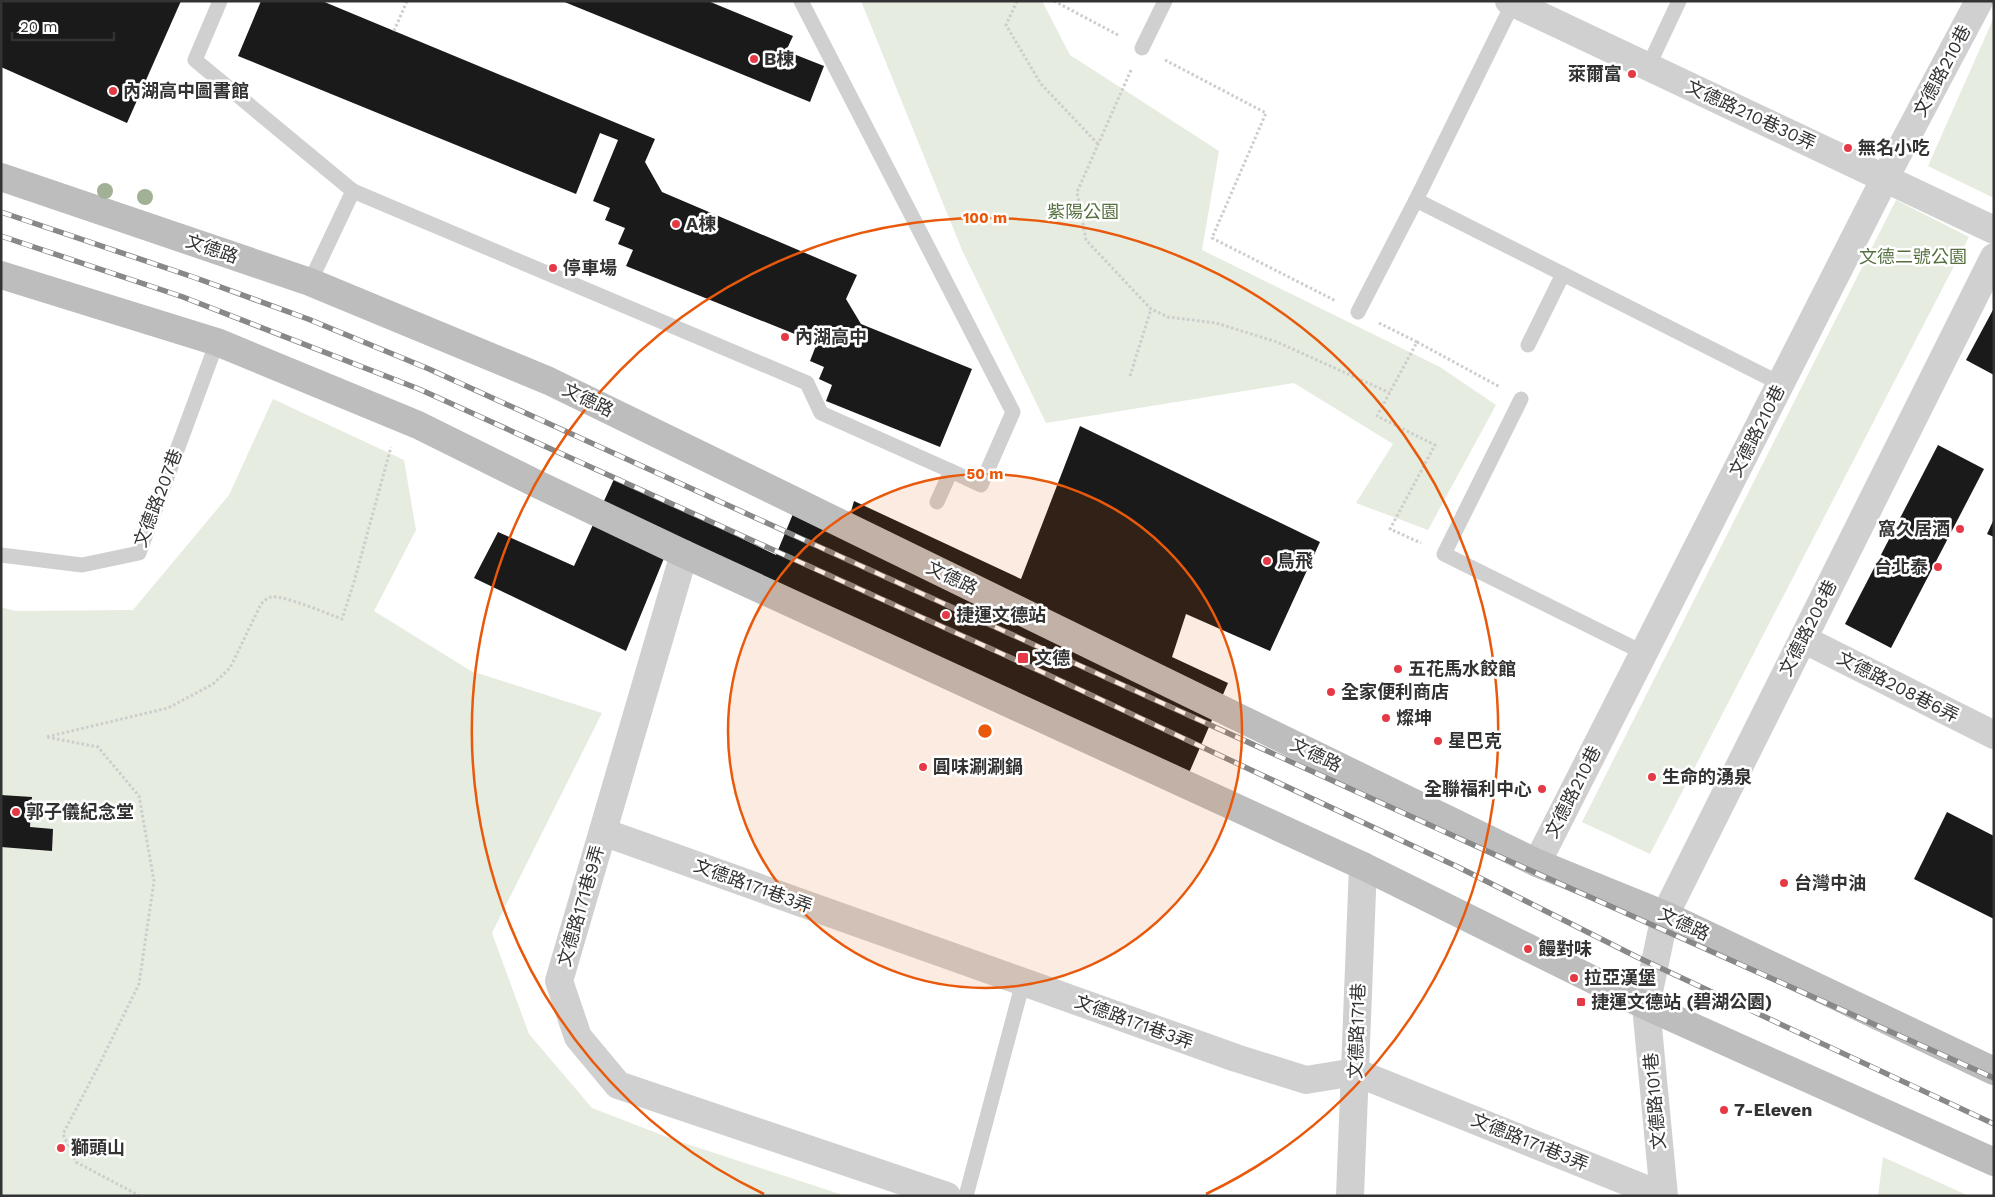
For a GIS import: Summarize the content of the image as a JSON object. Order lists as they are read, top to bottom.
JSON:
{
  "streets": {
    "main road": ["文德路"],
    "street": [
      "文德路210巷",
      "文德路210巷30弄",
      "文德路208巷",
      "文德路208巷6弄",
      "文德路171巷3弄",
      "文德路171巷9弄",
      "文德路171巷",
      "文德路101巷"
    ],
    "lane": ["文德路207巷"]
  },
  "crossings": [
    ["文德路210巷", "文德路210巷30弄"],
    ["文德路210巷", "文德路"],
    ["文德路", "文德路208巷"],
    ["文德路208巷", "文德路208巷6弄"],
    ["文德路208巷", "文德路101巷"],
    ["文德路171巷3弄", "文德路171巷9弄"],
    ["文德路171巷3弄", "文德路171巷"],
    ["文德路171巷3弄", "文德路101巷"]
  ],
  "parks": ["紫陽公園", "文德二號公園"],
  "places": {
    "other": [
      "B棟",
      "萊爾富",
      "內湖高中圖書館",
      "無名小吃",
      "A棟",
      "停車場",
      "內湖高中",
      "窩久居酒",
      "鳥飛",
      "台北泰",
      "捷運文德站",
      "五花馬水餃館",
      "全家便利商店",
      "燦坤",
      "星巴克",
      "圓味涮涮鍋",
      "生命的湧泉",
      "全聯福利中心",
      "郭子儀紀念堂",
      "台灣中油",
      "饅對味",
      "拉亞漢堡",
      "7-Eleven",
      "獅頭山"
    ],
    "transit": ["文德", "捷運文德站 (碧湖公園)"]
  },
  "scale_bar": "20 m",
  "rings": ["100 m", "50 m"]
}
